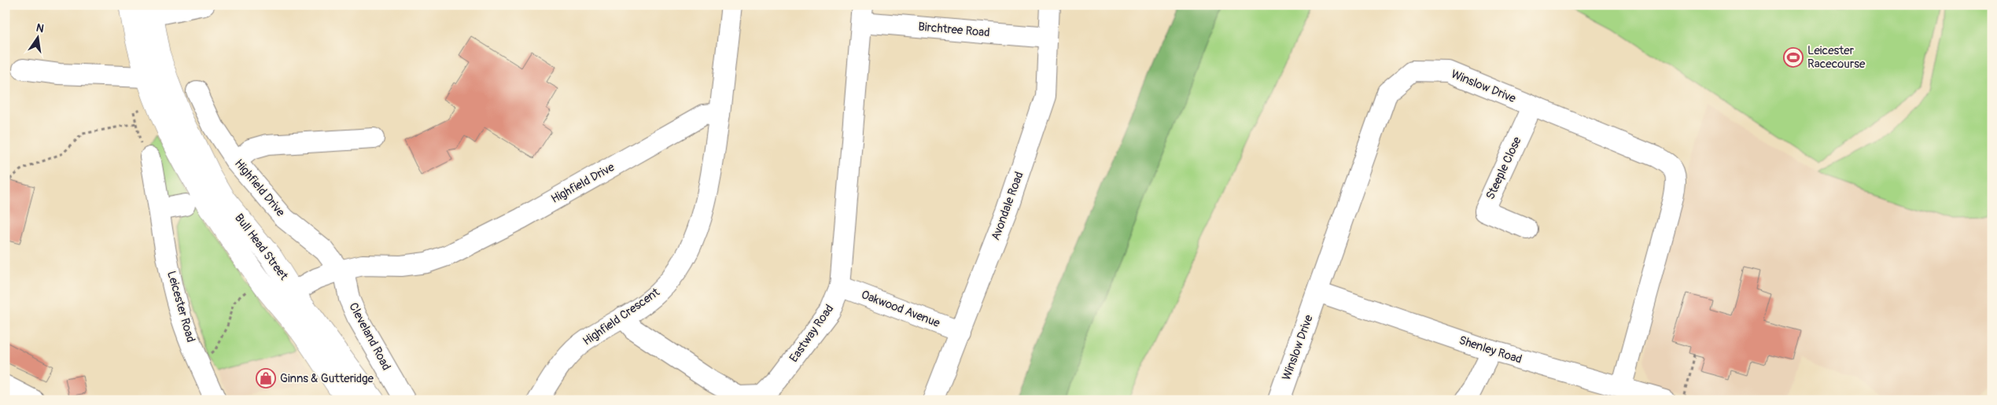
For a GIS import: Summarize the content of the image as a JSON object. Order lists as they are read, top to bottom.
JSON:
{
  "streets": {
    "main road": ["Bull Head Street"],
    "street": [
      "Birchtree Road",
      "Winslow Drive",
      "Steeple Close",
      "Highfield Drive",
      "Avondale Road",
      "Leicester Road",
      "Oakwood Avenue",
      "Highfield Crescent",
      "Eastway Road",
      "Cleveland Road",
      "Shenley Road"
    ]
  },
  "crossings": [
    ["Birchtree Road", "Avondale Road"],
    ["Birchtree Road", "Eastway Road"],
    ["Winslow Drive", "Steeple Close"],
    ["Winslow Drive", "Shenley Road"],
    ["Highfield Drive", "Bull Head Street"],
    ["Highfield Drive", "Highfield Crescent"],
    ["Highfield Drive", "Cleveland Road"],
    ["Avondale Road", "Oakwood Avenue"],
    ["Oakwood Avenue", "Eastway Road"],
    ["Highfield Crescent", "Eastway Road"]
  ],
  "places": {
    "sports": ["Leicester Racecourse"],
    "shop": ["Ginns & Gutteridge"]
  },
  "north": "top"
}
